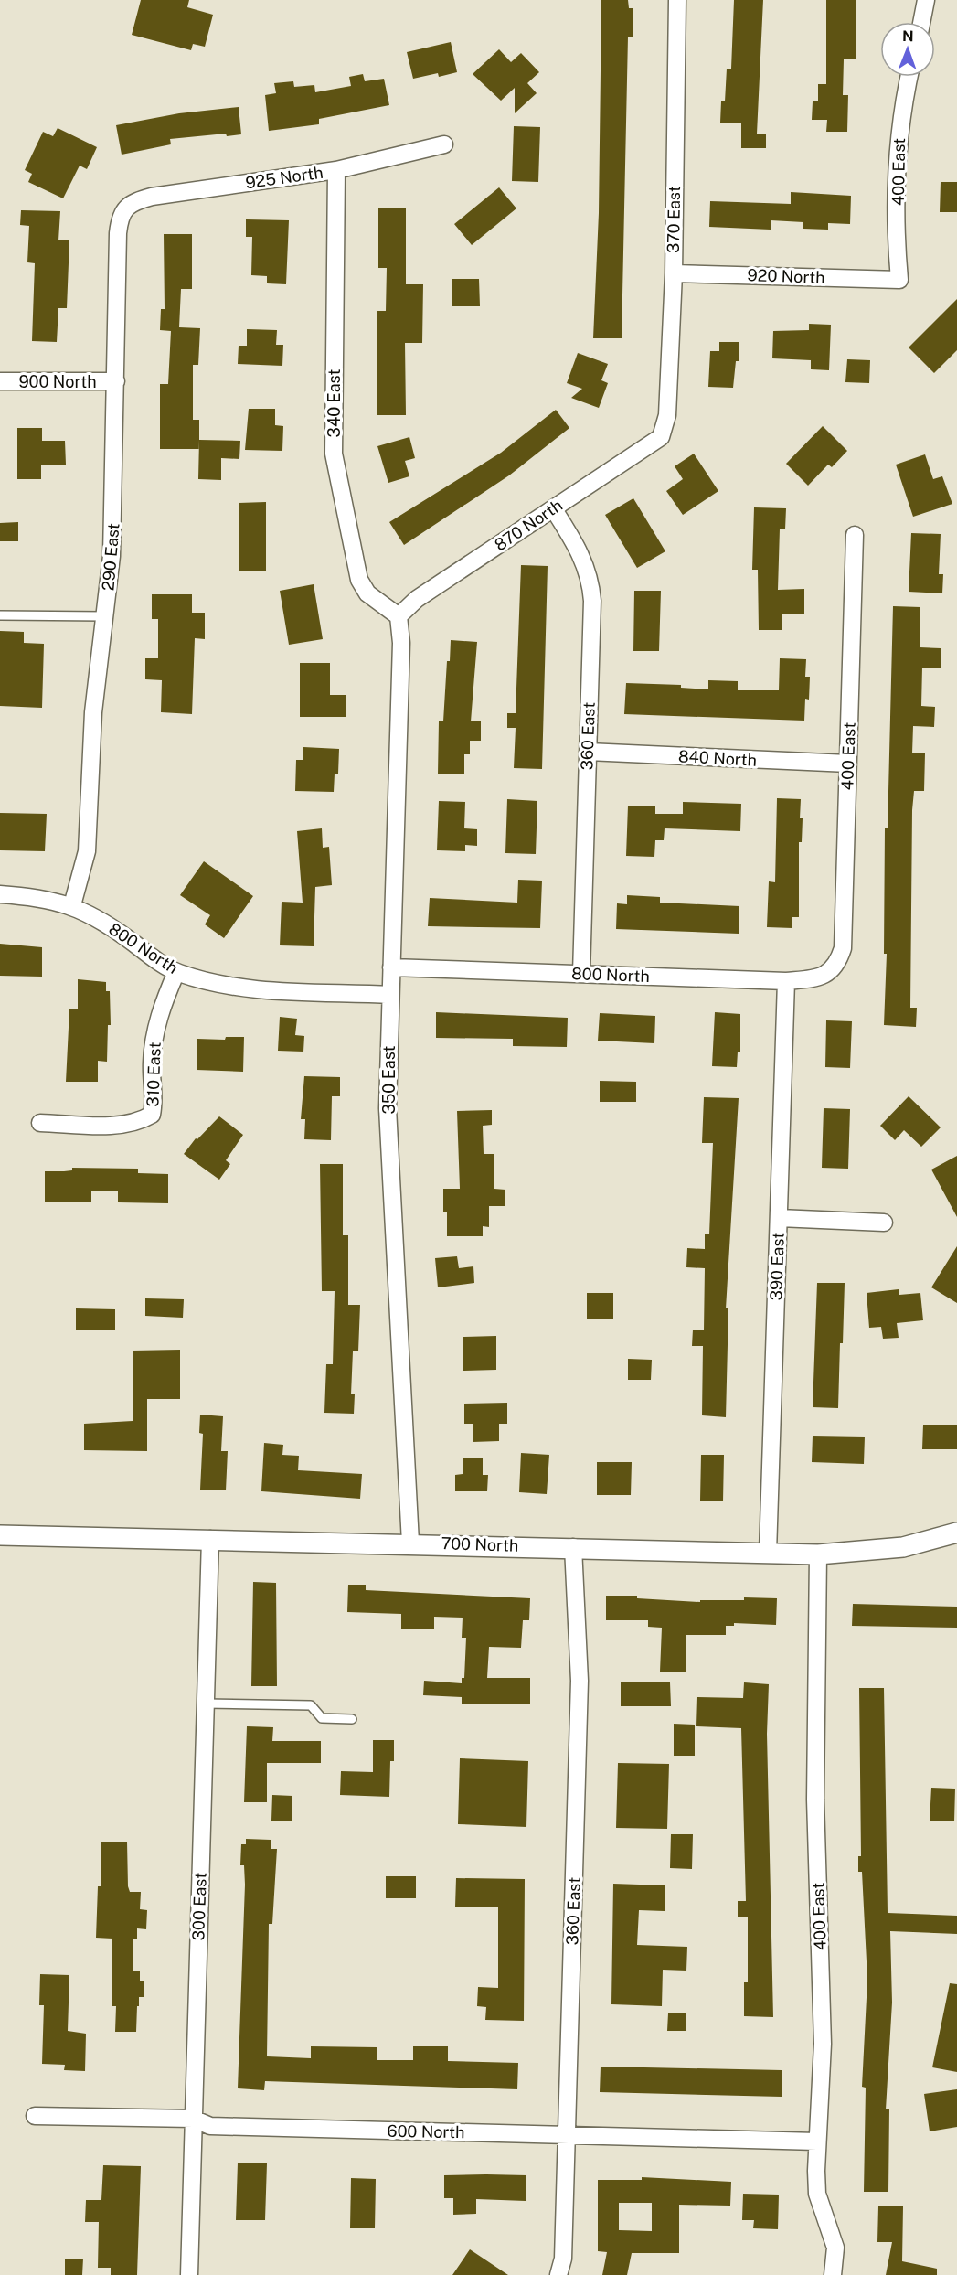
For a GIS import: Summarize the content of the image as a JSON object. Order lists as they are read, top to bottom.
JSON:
{
  "streets": {
    "street": [
      "400 East",
      "925 North",
      "370 East",
      "920 North",
      "900 North",
      "340 East",
      "870 North",
      "290 East",
      "360 East",
      "840 North",
      "800 North",
      "310 East",
      "350 East",
      "390 East",
      "700 North",
      "300 East",
      "600 North"
    ]
  },
  "crossings": [
    ["400 East", "920 North"],
    ["400 East", "840 North"],
    ["400 East", "800 North"],
    ["400 East", "700 North"],
    ["400 East", "600 North"],
    ["925 North", "340 East"],
    ["925 North", "290 East"],
    ["370 East", "920 North"],
    ["370 East", "870 North"],
    ["900 North", "290 East"],
    ["340 East", "870 North"],
    ["340 East", "350 East"],
    ["870 North", "360 East"],
    ["870 North", "350 East"],
    ["290 East", "800 North"],
    ["360 East", "840 North"],
    ["360 East", "800 North"],
    ["360 East", "700 North"],
    ["360 East", "600 North"],
    ["800 North", "310 East"],
    ["800 North", "350 East"],
    ["800 North", "390 East"],
    ["350 East", "700 North"],
    ["390 East", "700 North"],
    ["700 North", "300 East"],
    ["300 East", "600 North"]
  ],
  "north": "top"
}
